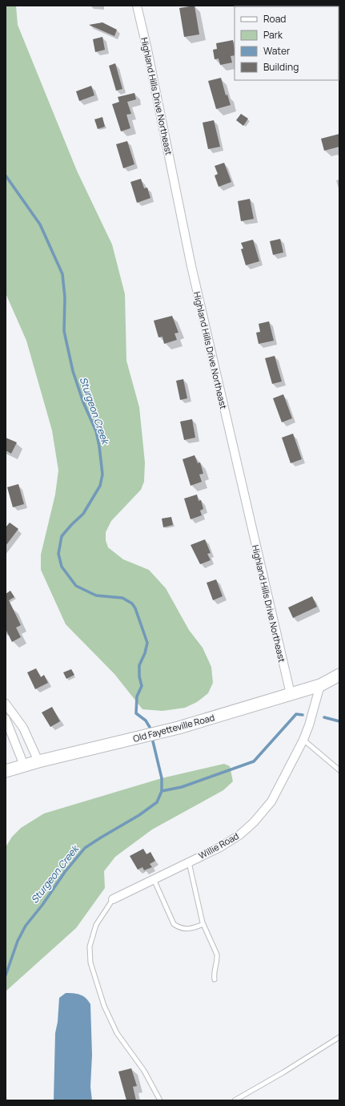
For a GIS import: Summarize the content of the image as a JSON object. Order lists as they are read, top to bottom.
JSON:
{
  "streets": {
    "street": ["Highland Hills Drive Northeast", "Old Fayetteville Road", "Willie Road"]
  },
  "crossings": [
    ["Highland Hills Drive Northeast", "Old Fayetteville Road"],
    ["Old Fayetteville Road", "Willie Road"]
  ],
  "water": ["Sturgeon Creek"],
  "legend": [
    "Road",
    "Park",
    "Water",
    "Building"
  ]
}
